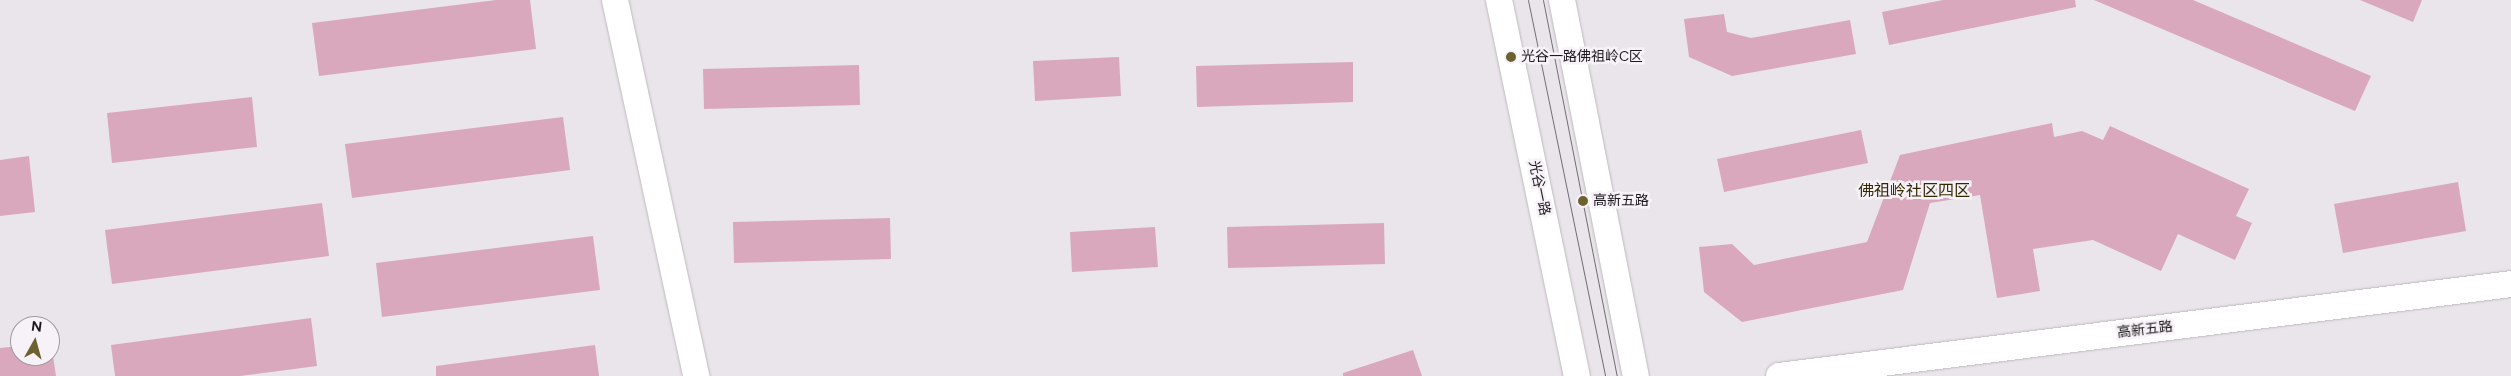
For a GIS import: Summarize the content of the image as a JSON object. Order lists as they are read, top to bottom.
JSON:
{
  "streets": {
    "main road": ["光谷一路", "高新五路"]
  },
  "districts": ["佛祖岭社区四区"],
  "places": ["光谷一路佛祖岭C区", "高新五路"],
  "north": "top"
}
